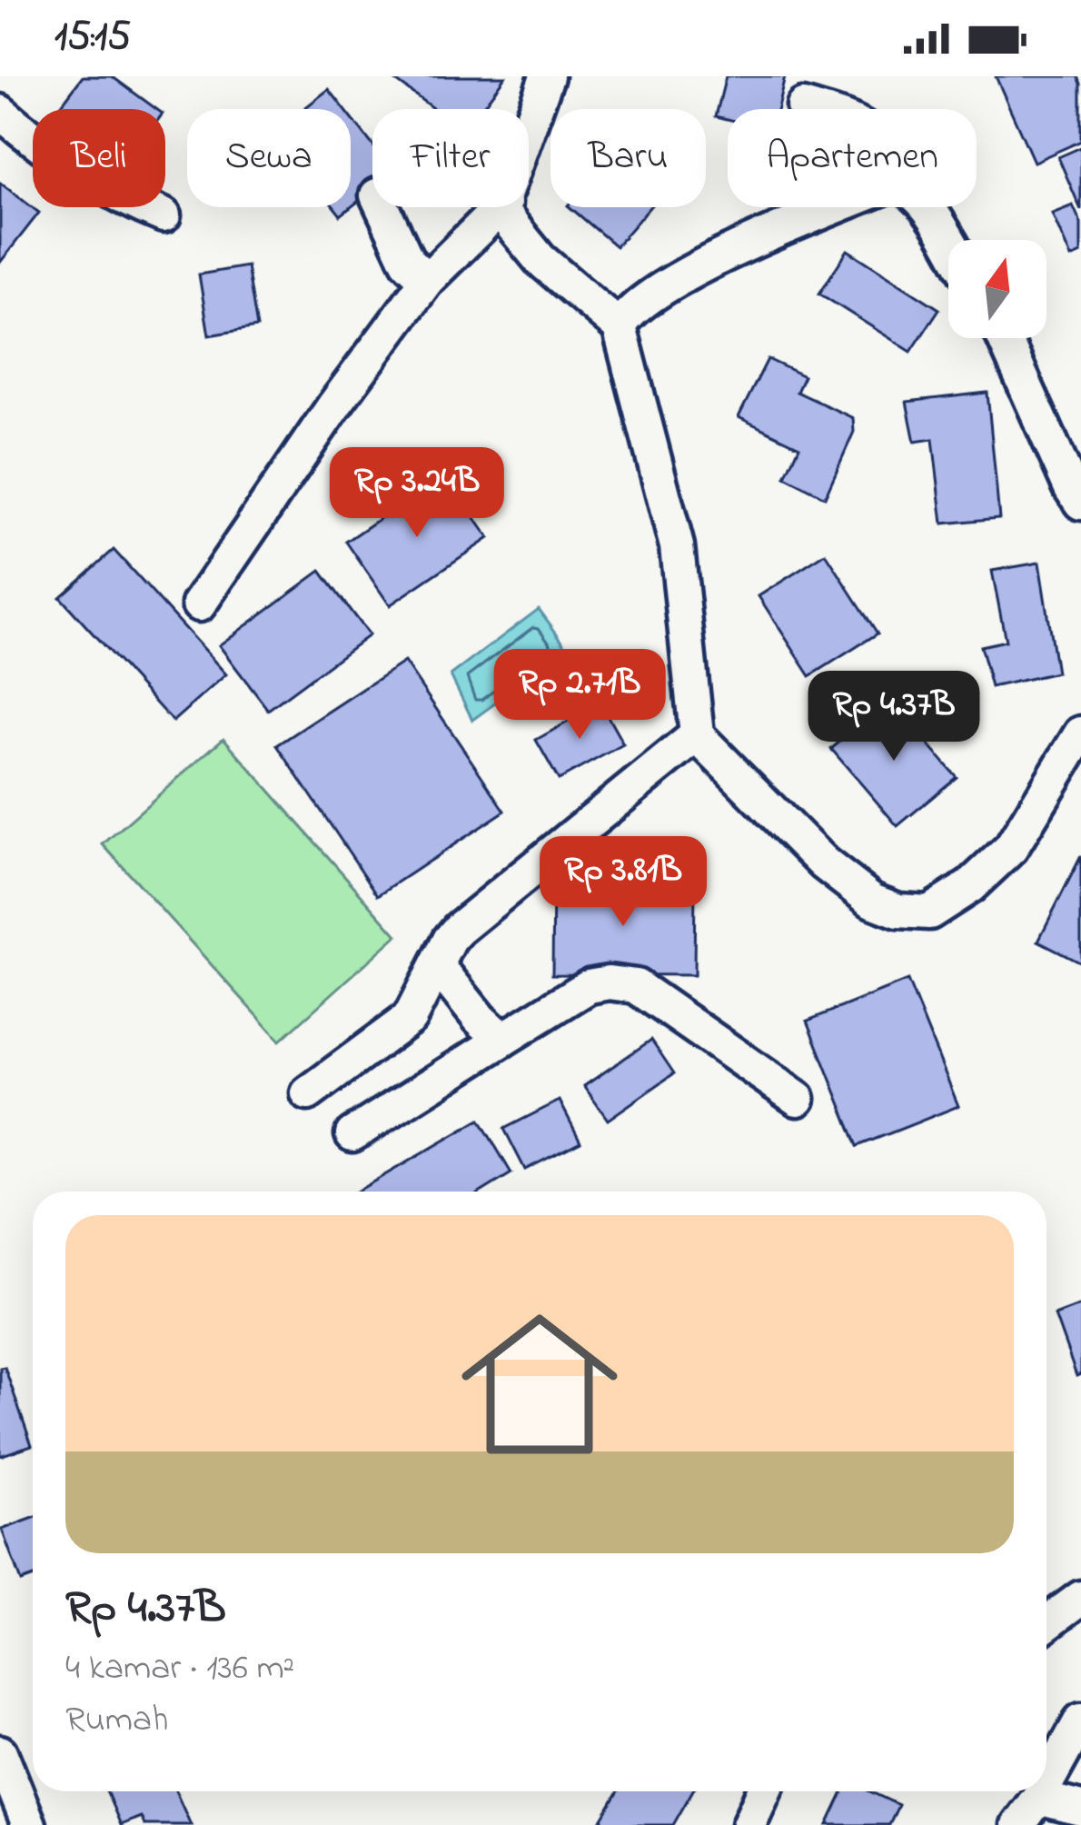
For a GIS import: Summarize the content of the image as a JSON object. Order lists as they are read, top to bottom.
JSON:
{
  "north": "top",
  "page": {
    "status": "15:15",
    "chip": [
      "Beli",
      "Sewa",
      "Filter",
      "Baru",
      "Apartemen"
    ],
    "price": [
      "Rp 3.24B",
      "Rp 2.71B",
      "Rp 4.37B",
      "Rp 3.81B"
    ],
    "list": [
      {
        "name": "Rp 4.37B",
        "note": "4 kamar · 136 m² · Rumah"
      }
    ]
  }
}
